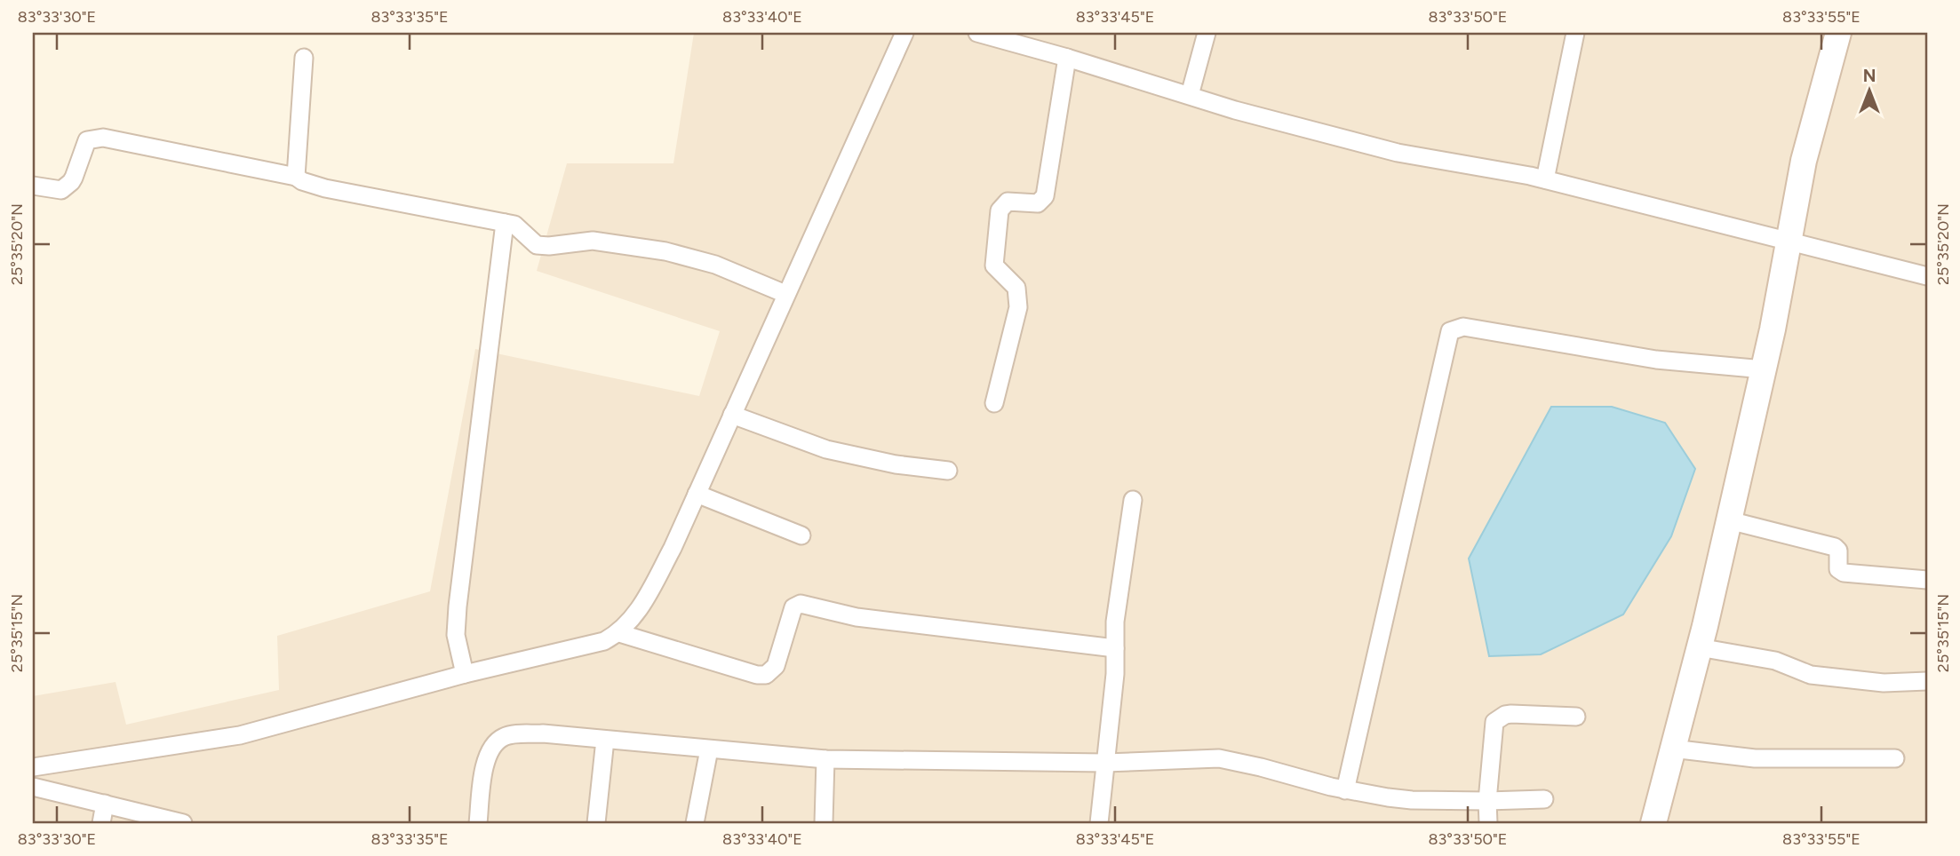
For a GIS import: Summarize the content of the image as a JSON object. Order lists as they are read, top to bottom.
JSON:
{
  "north": "top",
  "coordinates": [
    "83°33'30\"E",
    "83°33'35\"E",
    "83°33'40\"E",
    "83°33'45\"E",
    "83°33'50\"E",
    "83°33'55\"E",
    "25°35'20\"N",
    "25°35'15\"N"
  ]
}
